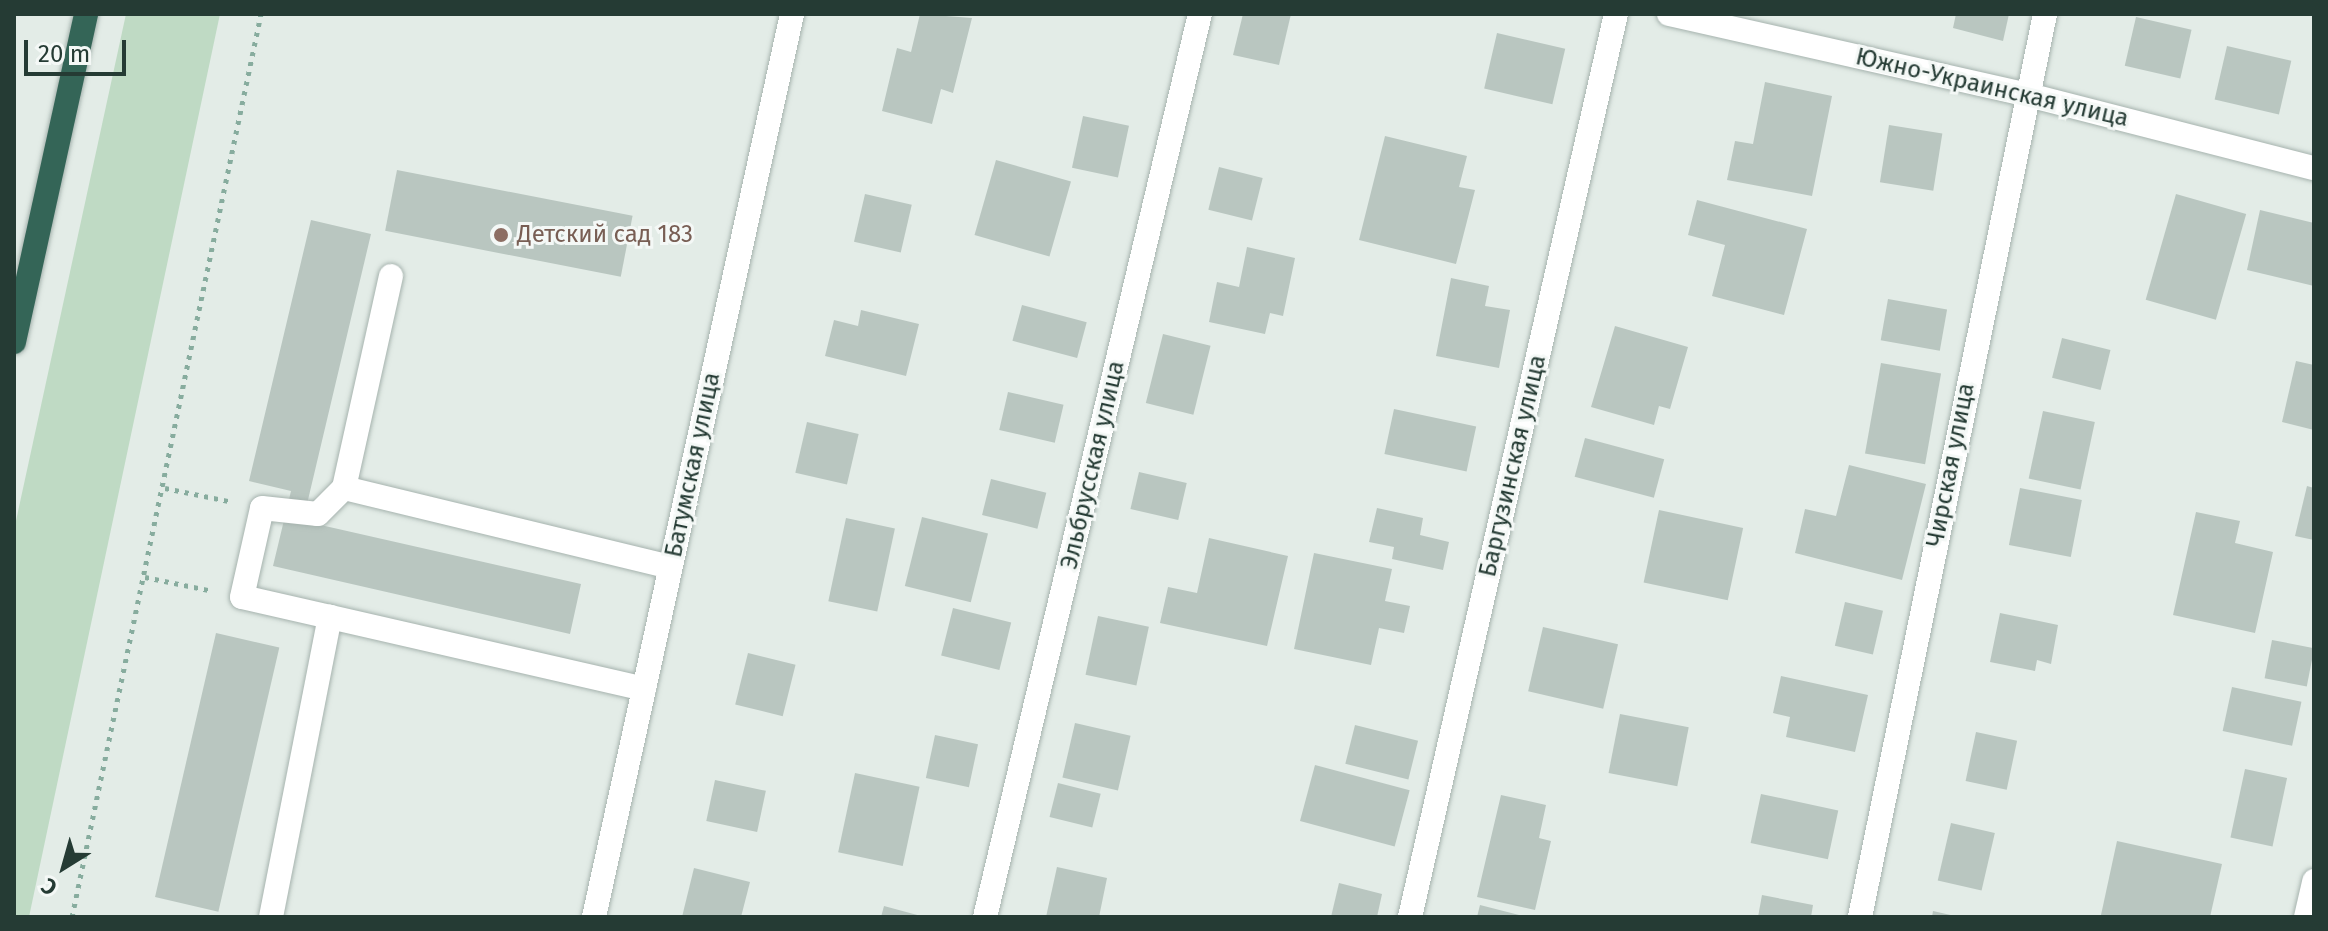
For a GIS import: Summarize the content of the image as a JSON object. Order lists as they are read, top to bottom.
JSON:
{
  "streets": {
    "street": [
      "Южно-Украинская улица",
      "Батумская улица",
      "Эльбрусская улица",
      "Чирская улица",
      "Баргузинская улица"
    ]
  },
  "crossings": [
    ["Южно-Украинская улица", "Чирская улица"]
  ],
  "places": ["Детский сад 183"],
  "scale_bar": "20 m",
  "north": "bottom left"
}
